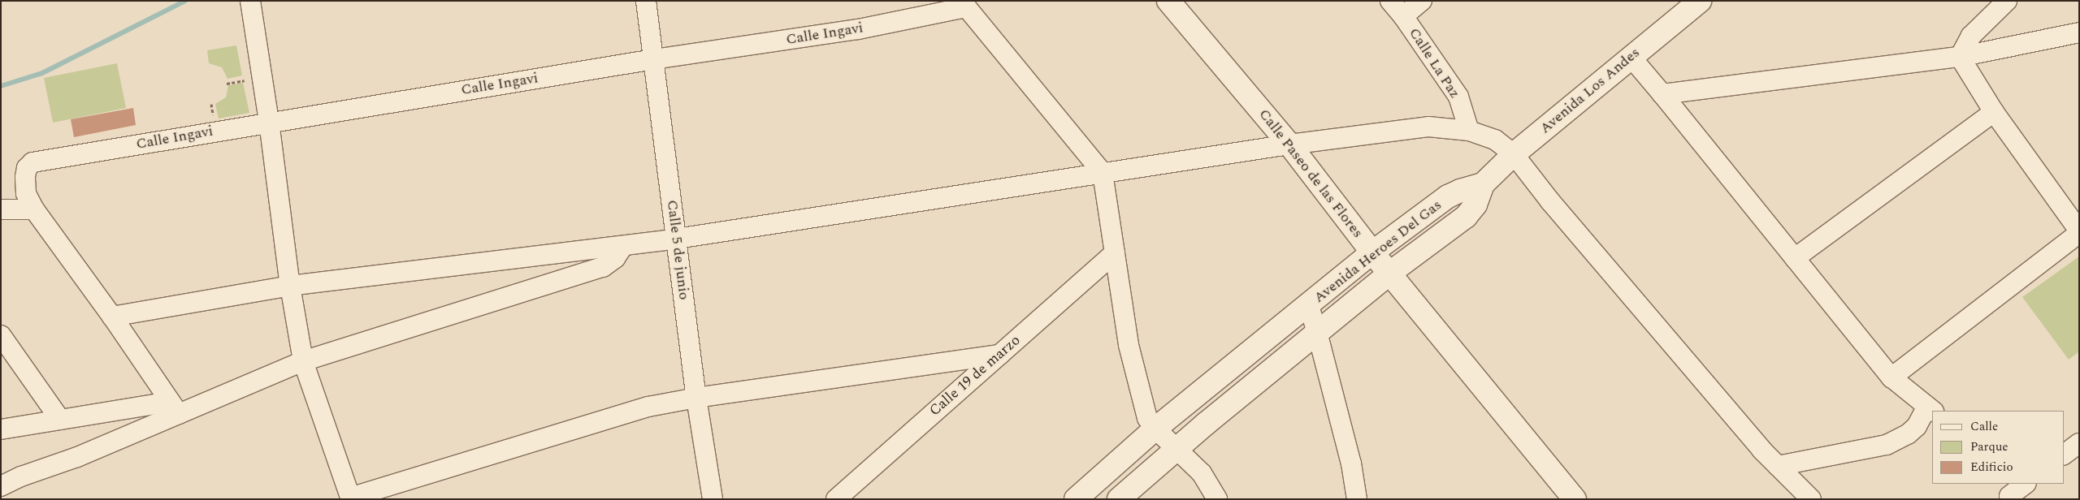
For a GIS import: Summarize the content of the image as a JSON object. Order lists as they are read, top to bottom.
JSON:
{
  "streets": {
    "street": [
      "Calle Ingavi",
      "Calle La Paz",
      "Avenida Los Andes",
      "Calle Paseo de las Flores",
      "Calle 5 de junio",
      "Avenida Heroes Del Gas",
      "Calle 19 de marzo"
    ]
  },
  "crossings": [
    ["Calle Ingavi", "Calle 5 de junio"],
    ["Avenida Los Andes", "Avenida Heroes Del Gas"],
    ["Calle Paseo de las Flores", "Avenida Heroes Del Gas"]
  ],
  "legend": ["Calle", "Parque", "Edificio"]
}
